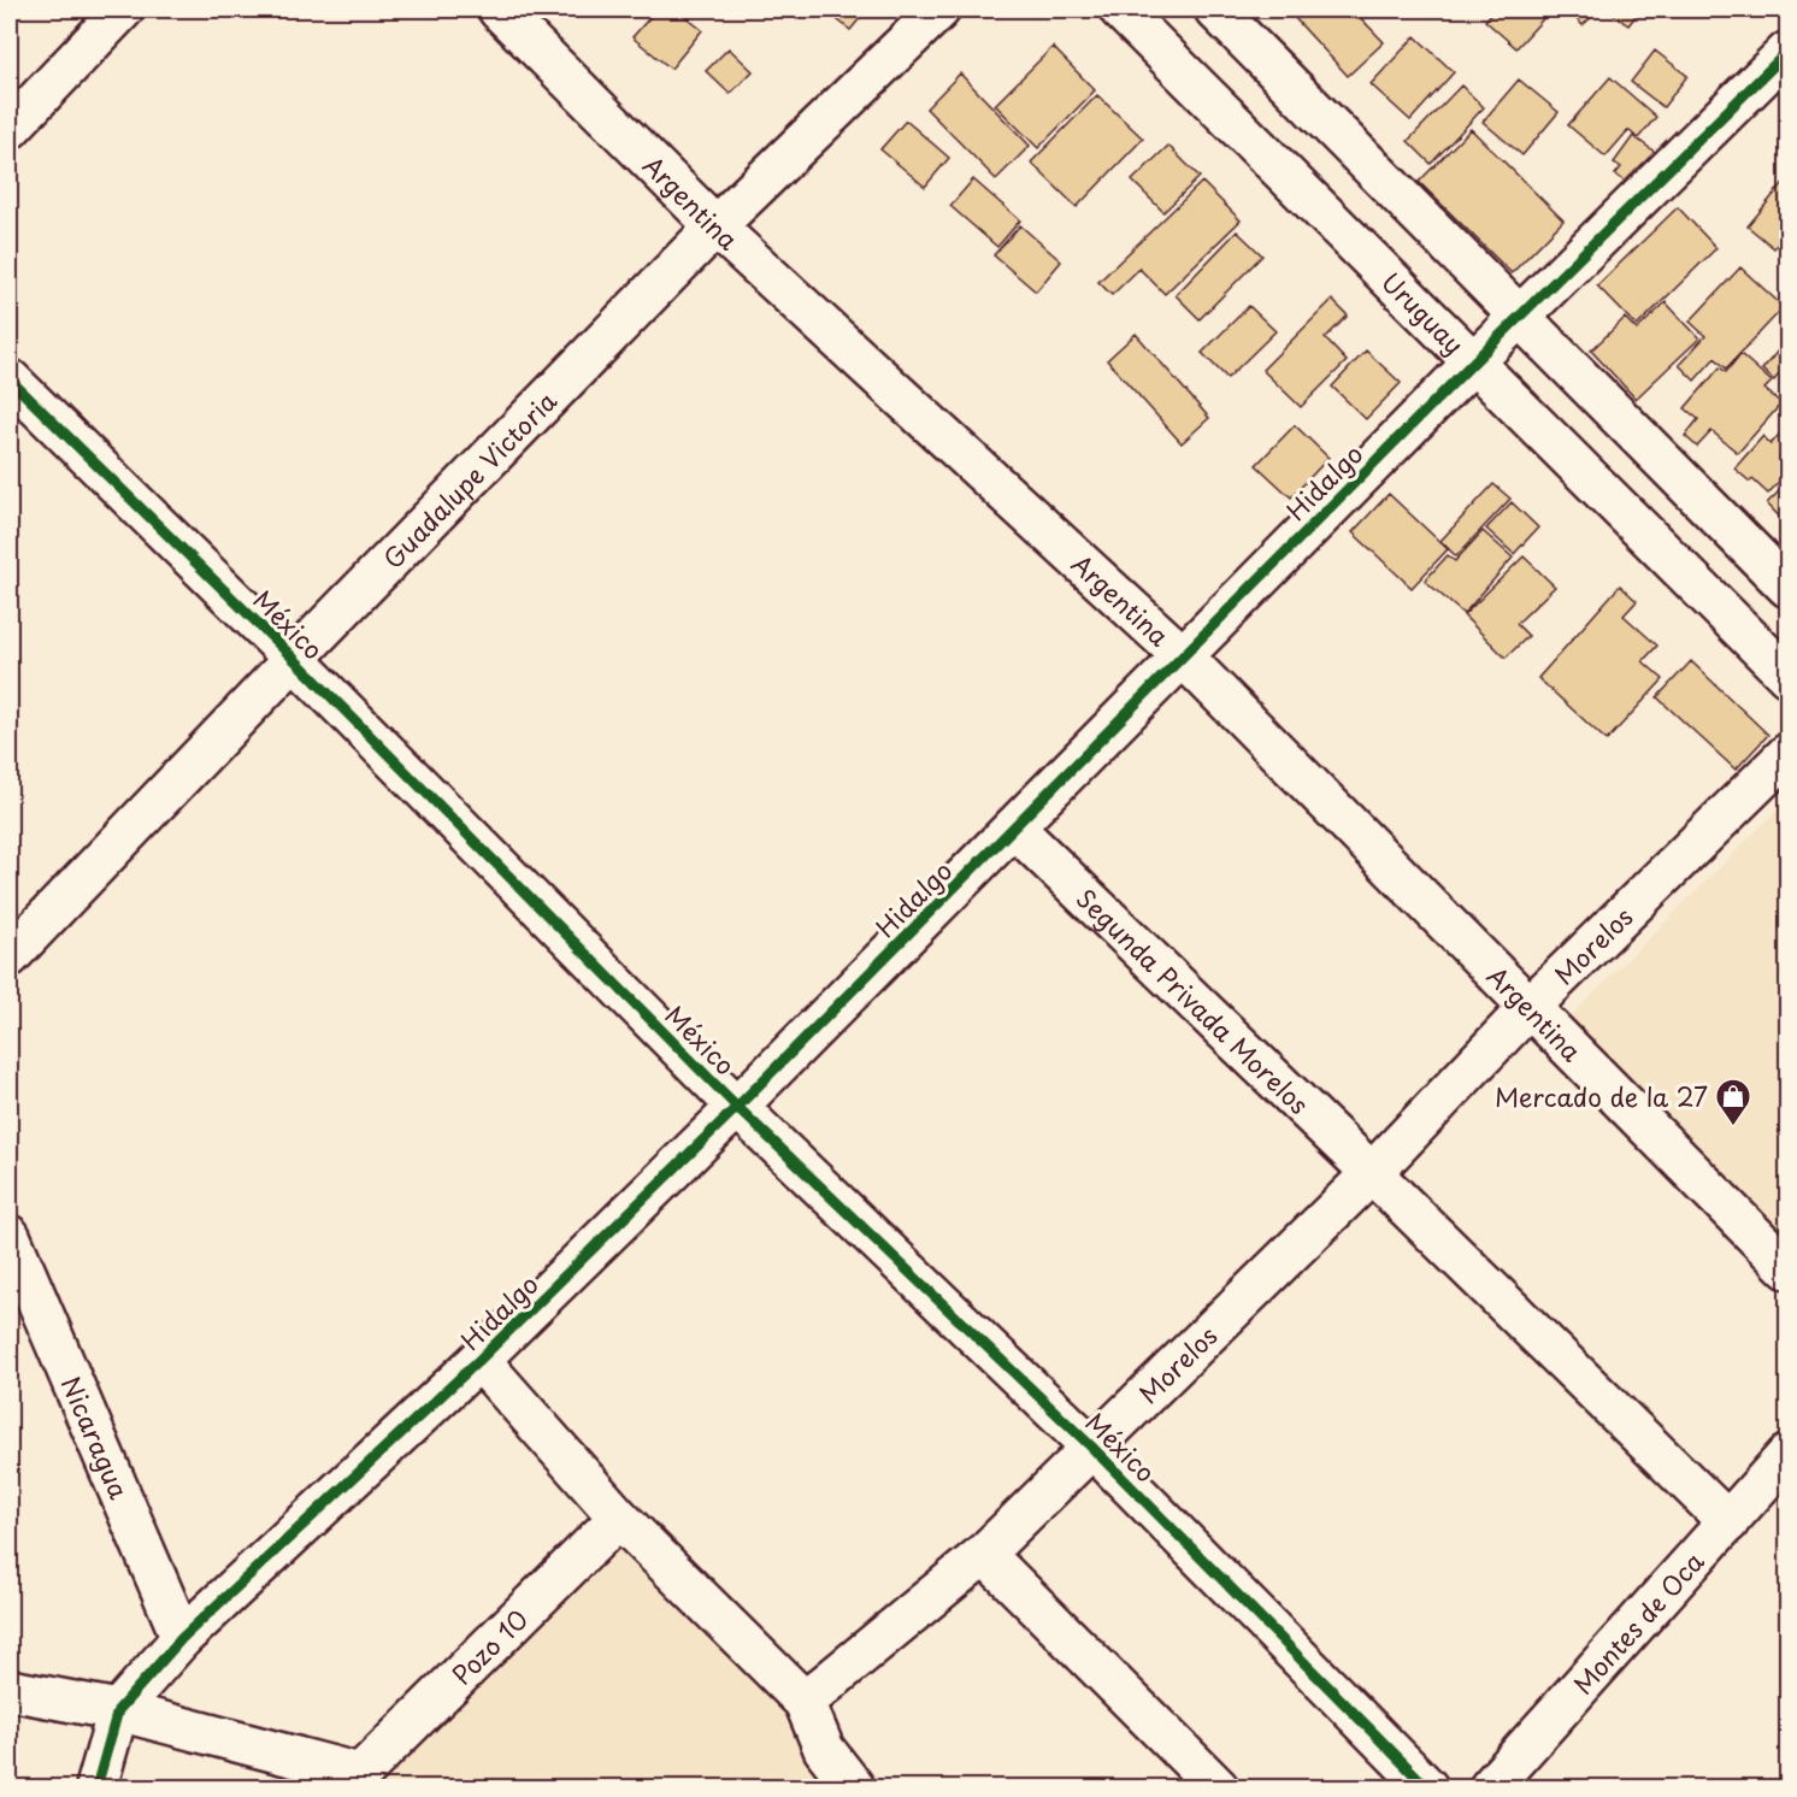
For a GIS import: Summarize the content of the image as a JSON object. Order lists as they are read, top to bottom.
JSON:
{
  "streets": {
    "street": [
      "Argentina",
      "Uruguay",
      "Guadalupe Victoria",
      "Hidalgo",
      "México",
      "Morelos",
      "Segunda Privada Morelos",
      "Nicaragua",
      "Montes de Oca",
      "Pozo 10"
    ]
  },
  "crossings": [
    ["Argentina", "Guadalupe Victoria"],
    ["Argentina", "Hidalgo"],
    ["Argentina", "Morelos"],
    ["Uruguay", "Hidalgo"],
    ["Guadalupe Victoria", "México"],
    ["Hidalgo", "México"],
    ["Hidalgo", "Morelos"],
    ["Hidalgo", "Segunda Privada Morelos"],
    ["Hidalgo", "Nicaragua"],
    ["Hidalgo", "Pozo 10"],
    ["México", "Morelos"],
    ["Morelos", "Segunda Privada Morelos"]
  ],
  "places": {
    "shop": ["Mercado de la 27"]
  }
}
